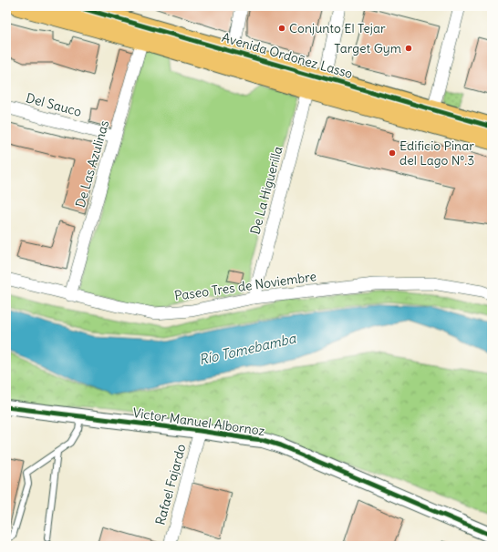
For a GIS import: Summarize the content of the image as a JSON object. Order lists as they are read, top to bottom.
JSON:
{
  "streets": {
    "main road": ["Avenida Ordoñez Lasso"],
    "street": [
      "Del Sauco",
      "De Las Azulinas",
      "De La Higuerilla",
      "Paseo Tres de Noviembre",
      "Victor Manuel Albornoz",
      "Rafael Fajardo"
    ]
  },
  "crossings": [
    ["Avenida Ordoñez Lasso", "De Las Azulinas"],
    ["Avenida Ordoñez Lasso", "De La Higuerilla"],
    ["Del Sauco", "De Las Azulinas"],
    ["De Las Azulinas", "Paseo Tres de Noviembre"],
    ["De La Higuerilla", "Paseo Tres de Noviembre"],
    ["Victor Manuel Albornoz", "Rafael Fajardo"]
  ],
  "water": ["Río Tomebamba"],
  "places": ["Conjunto El Tejar", "Target Gym", "Edificio Pinar del Lago Nº.3"]
}
